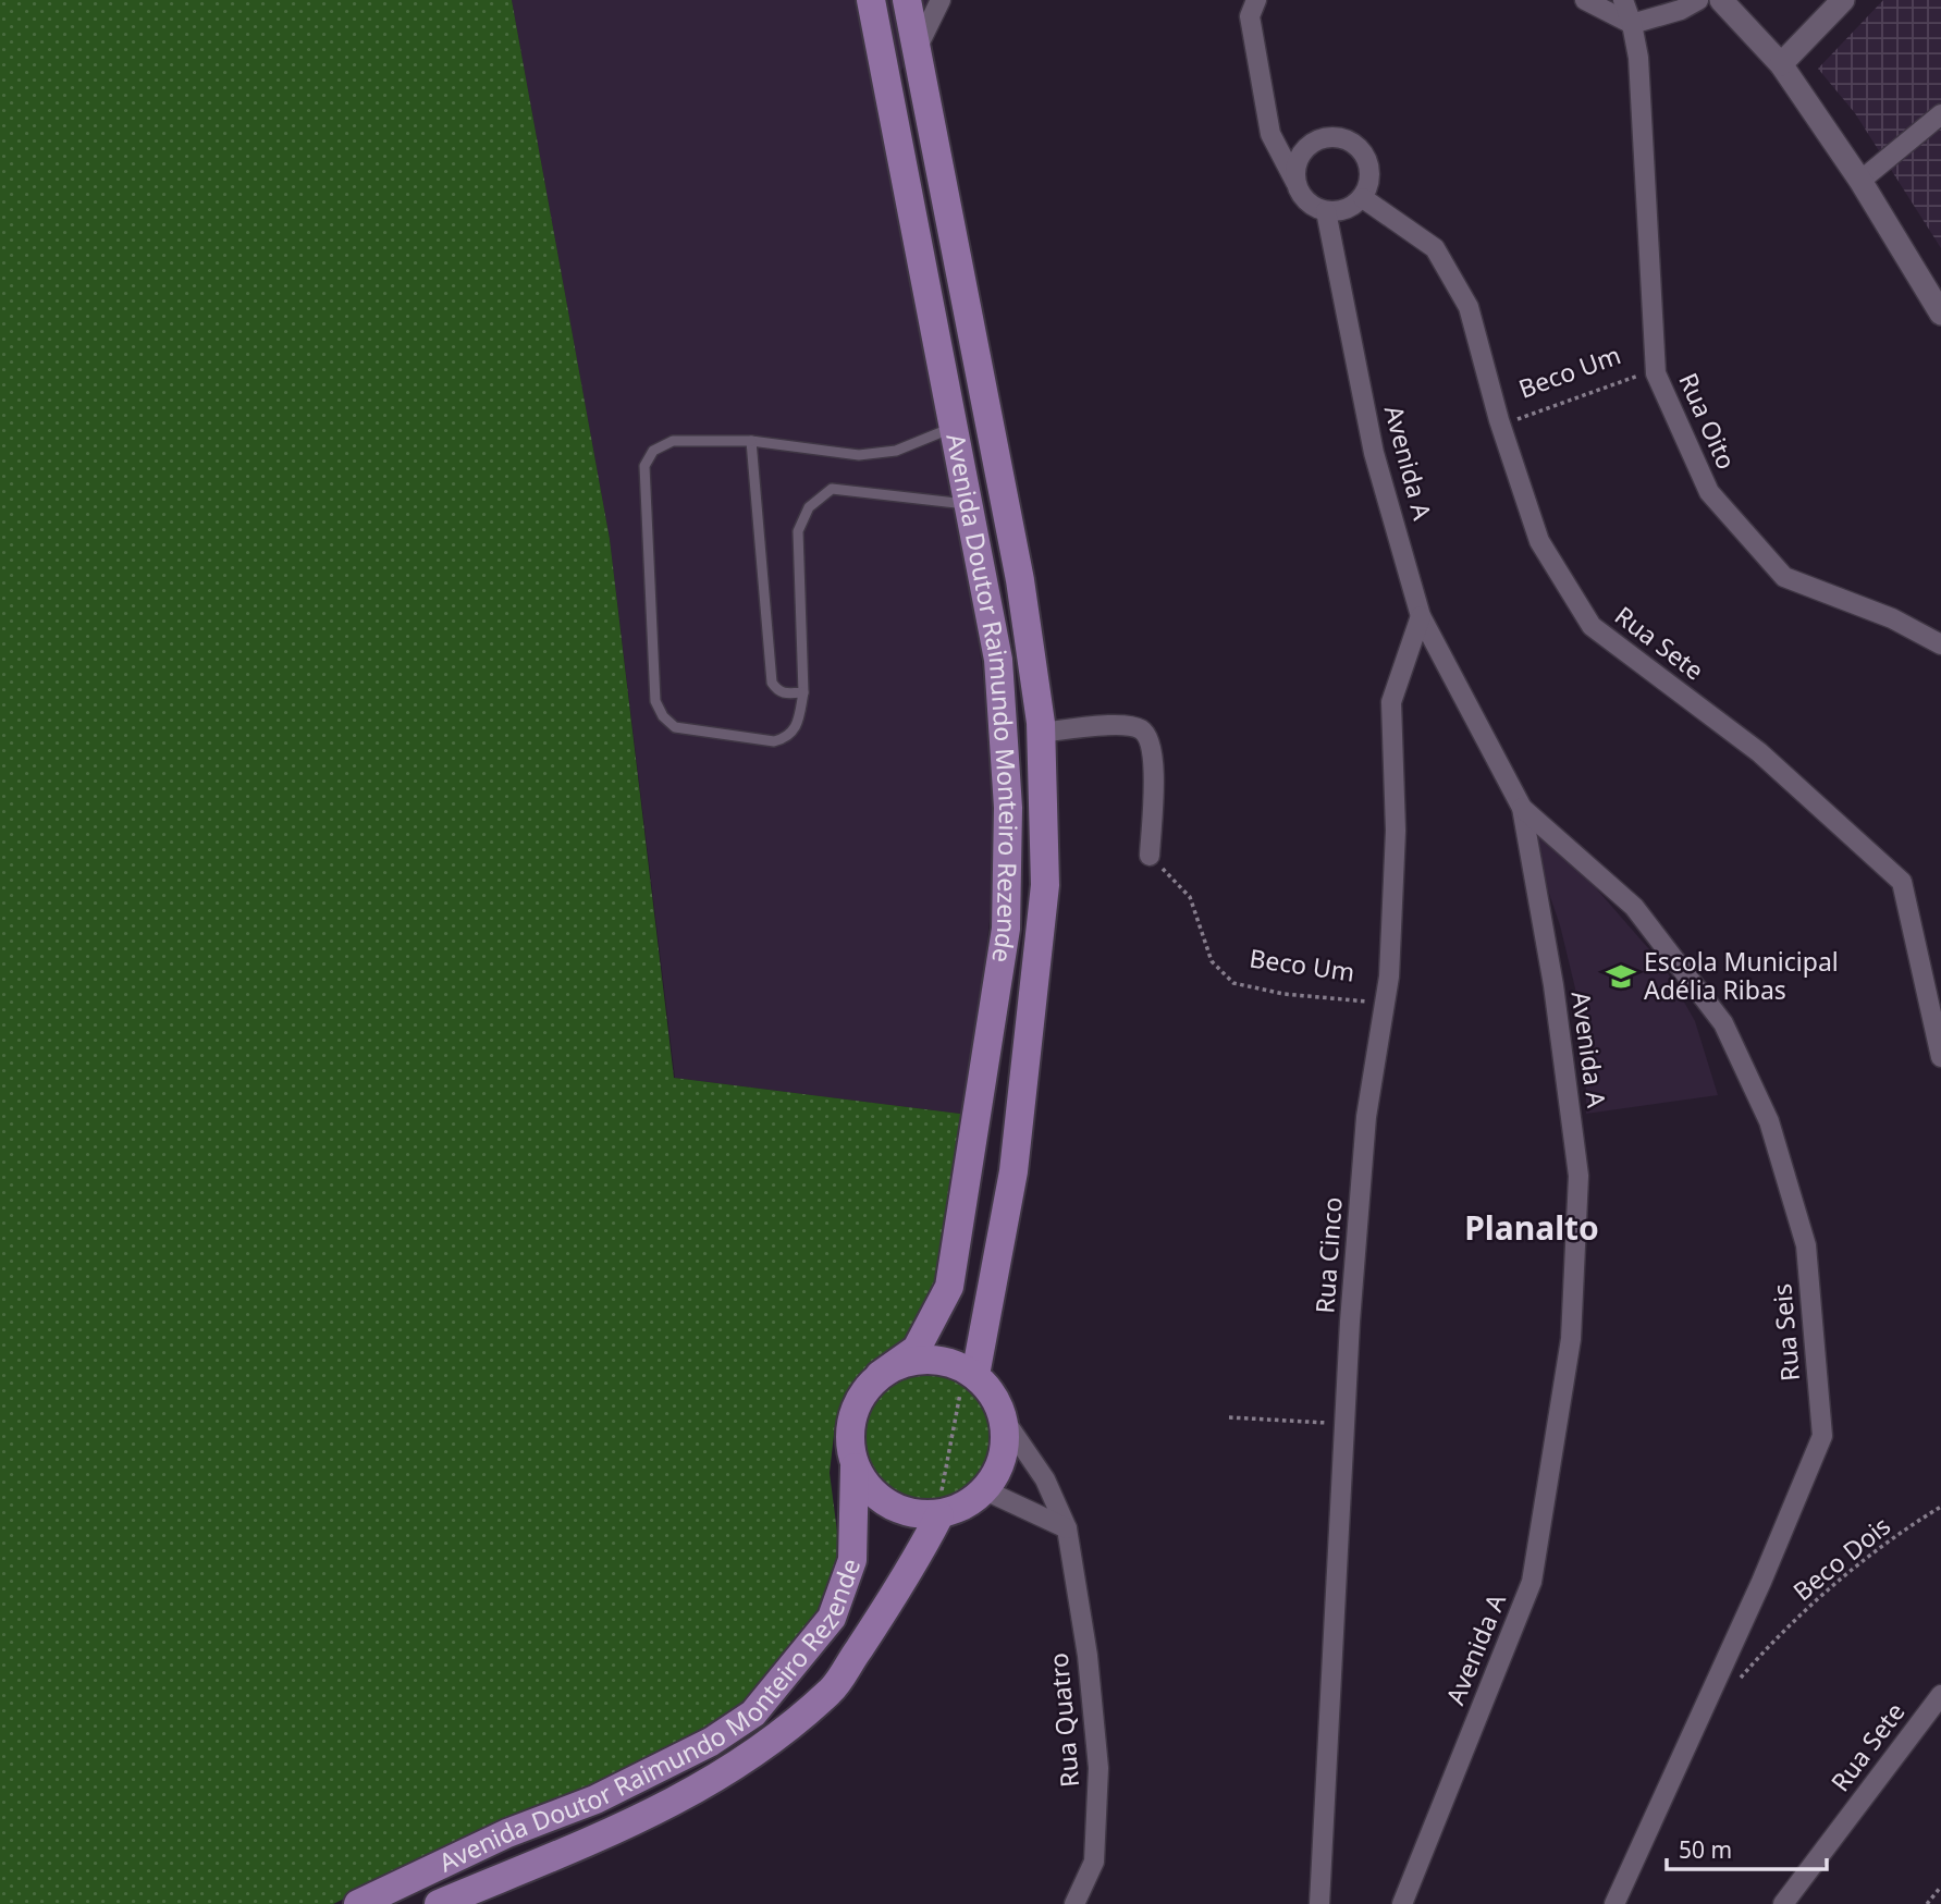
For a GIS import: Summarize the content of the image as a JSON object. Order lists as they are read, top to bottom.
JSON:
{
  "streets": {
    "main road": ["Avenida Doutor Raimundo Monteiro Rezende"],
    "street": [
      "Rua Oito",
      "Avenida A",
      "Rua Sete",
      "Rua Cinco",
      "Rua Seis",
      "Rua Quatro"
    ],
    "path": ["Beco Um", "Beco Dois"]
  },
  "crossings": [
    ["Beco Um", "Rua Oito"],
    ["Beco Um", "Rua Sete"],
    ["Beco Um", "Rua Cinco"],
    ["Avenida A", "Rua Sete"],
    ["Avenida A", "Rua Cinco"],
    ["Avenida A", "Rua Seis"]
  ],
  "districts": ["Planalto"],
  "places": {
    "school or university": ["Escola Municipal Adélia Ribas"]
  },
  "scale_bar": "50 m"
}
